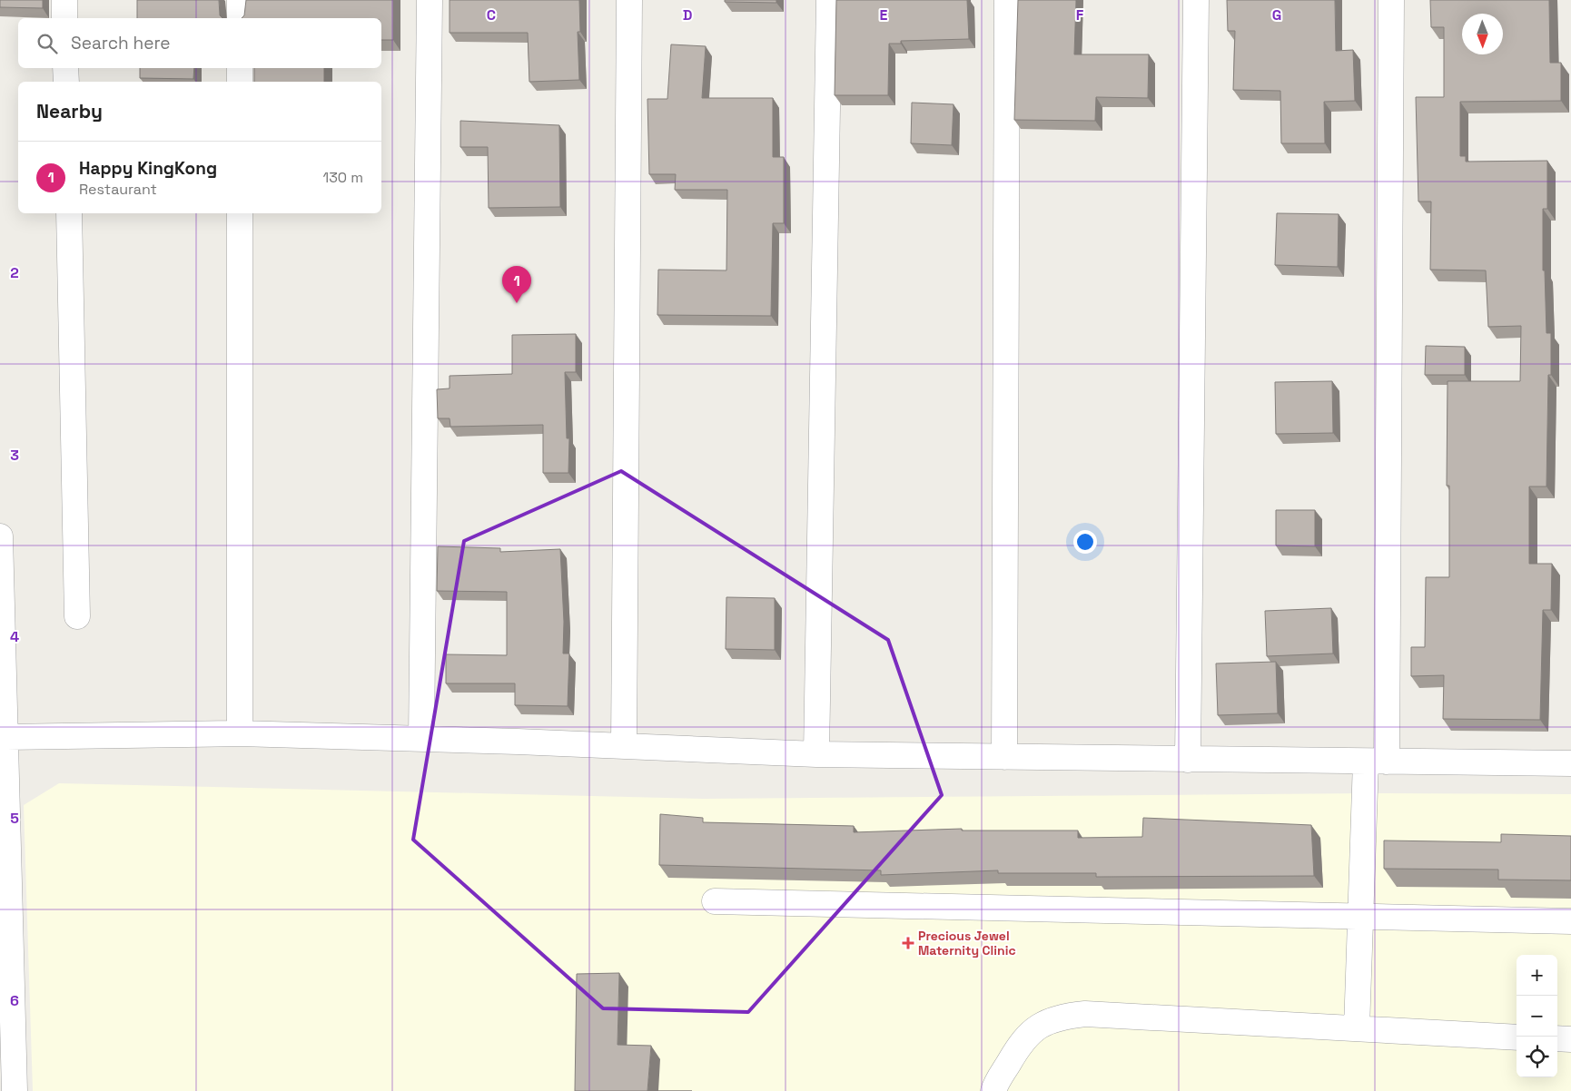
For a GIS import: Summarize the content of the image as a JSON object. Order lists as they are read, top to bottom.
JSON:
{
  "places": {
    "health": ["Precious Jewel Maternity Clinic"]
  },
  "north": "bottom",
  "page": {
    "search": "Search here",
    "heading": "Nearby",
    "list": [
      {
        "mark": "1",
        "name": "Happy KingKong",
        "note": "Restaurant",
        "value": "130 m"
      }
    ],
    "pins": "1",
    "map_buttons": ["+", "−"]
  },
  "grid": {
    "columns": [
      "C",
      "D",
      "E",
      "F",
      "G"
    ],
    "rows": [
      "2",
      "3",
      "4",
      "5",
      "6"
    ]
  }
}
